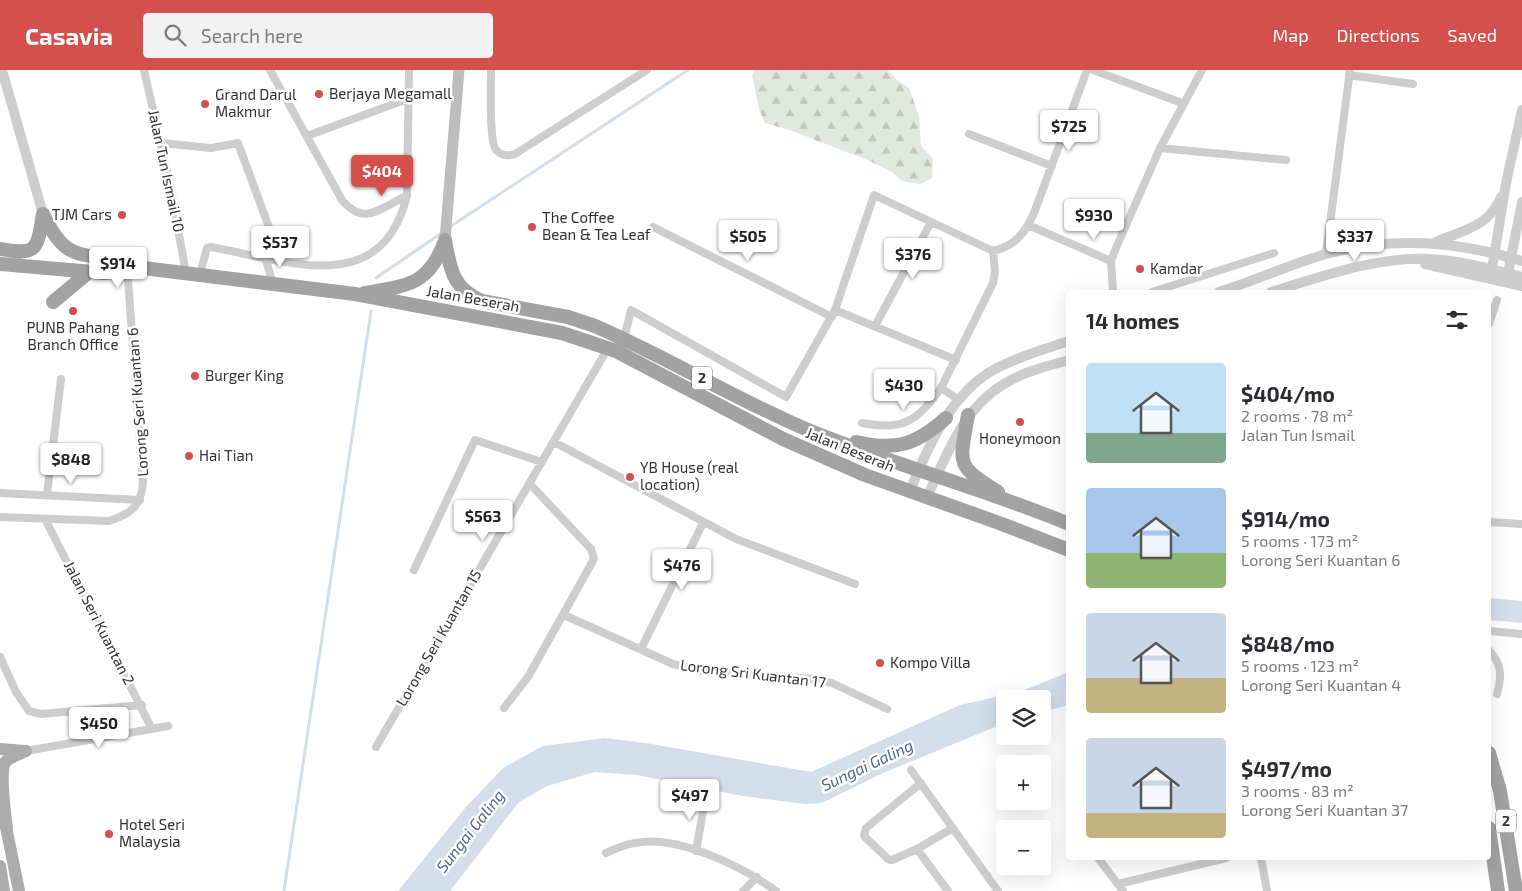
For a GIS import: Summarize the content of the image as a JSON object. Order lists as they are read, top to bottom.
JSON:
{
  "streets": {
    "highway": ["Jalan Beserah", "2"],
    "street": [
      "Jalan Tun Ismail 10",
      "Lorong Seri Kuantan 6",
      "Jalan Seri Kuantan 2",
      "Lorong Seri Kuantan 15",
      "Lorong Sri Kuantan 17"
    ]
  },
  "crossings": [
    ["Jalan Tun Ismail 10", "Jalan Beserah"],
    ["Jalan Beserah", "2"],
    ["Jalan Beserah", "Lorong Seri Kuantan 6"],
    ["Jalan Beserah", "Lorong Seri Kuantan 15"],
    ["2", "Lorong Seri Kuantan 6"]
  ],
  "water": ["Sungai Galing"],
  "places": [
    "Berjaya Megamall",
    "Grand Darul Makmur",
    "TJM Cars",
    "The Coffee Bean & Tea Leaf",
    "Kamdar",
    "PUNB Pahang Branch Office",
    "Burger King",
    "Honeymoon",
    "Hai Tian",
    "YB House (real location)",
    "Kompo Villa",
    "Hotel Seri Malaysia"
  ],
  "page": {
    "header": "Casavia",
    "search": "Search here",
    "nav": ["Map", "Directions", "Saved"],
    "price": [
      "$725",
      "$404",
      "$930",
      "$505",
      "$337",
      "$537",
      "$376",
      "$914",
      "$430",
      "$848",
      "$563",
      "$476",
      "$450",
      "$497"
    ],
    "heading": "14 homes",
    "list": [
      {
        "name": "$404/mo",
        "note": "2 rooms · 78 m² · Jalan Tun Ismail"
      },
      {
        "name": "$914/mo",
        "note": "5 rooms · 173 m² · Lorong Seri Kuantan 6"
      },
      {
        "name": "$848/mo",
        "note": "5 rooms · 123 m² · Lorong Seri Kuantan 4"
      },
      {
        "name": "$497/mo",
        "note": "3 rooms · 83 m² · Lorong Seri Kuantan 37"
      }
    ],
    "map_buttons": ["+", "−"]
  }
}
